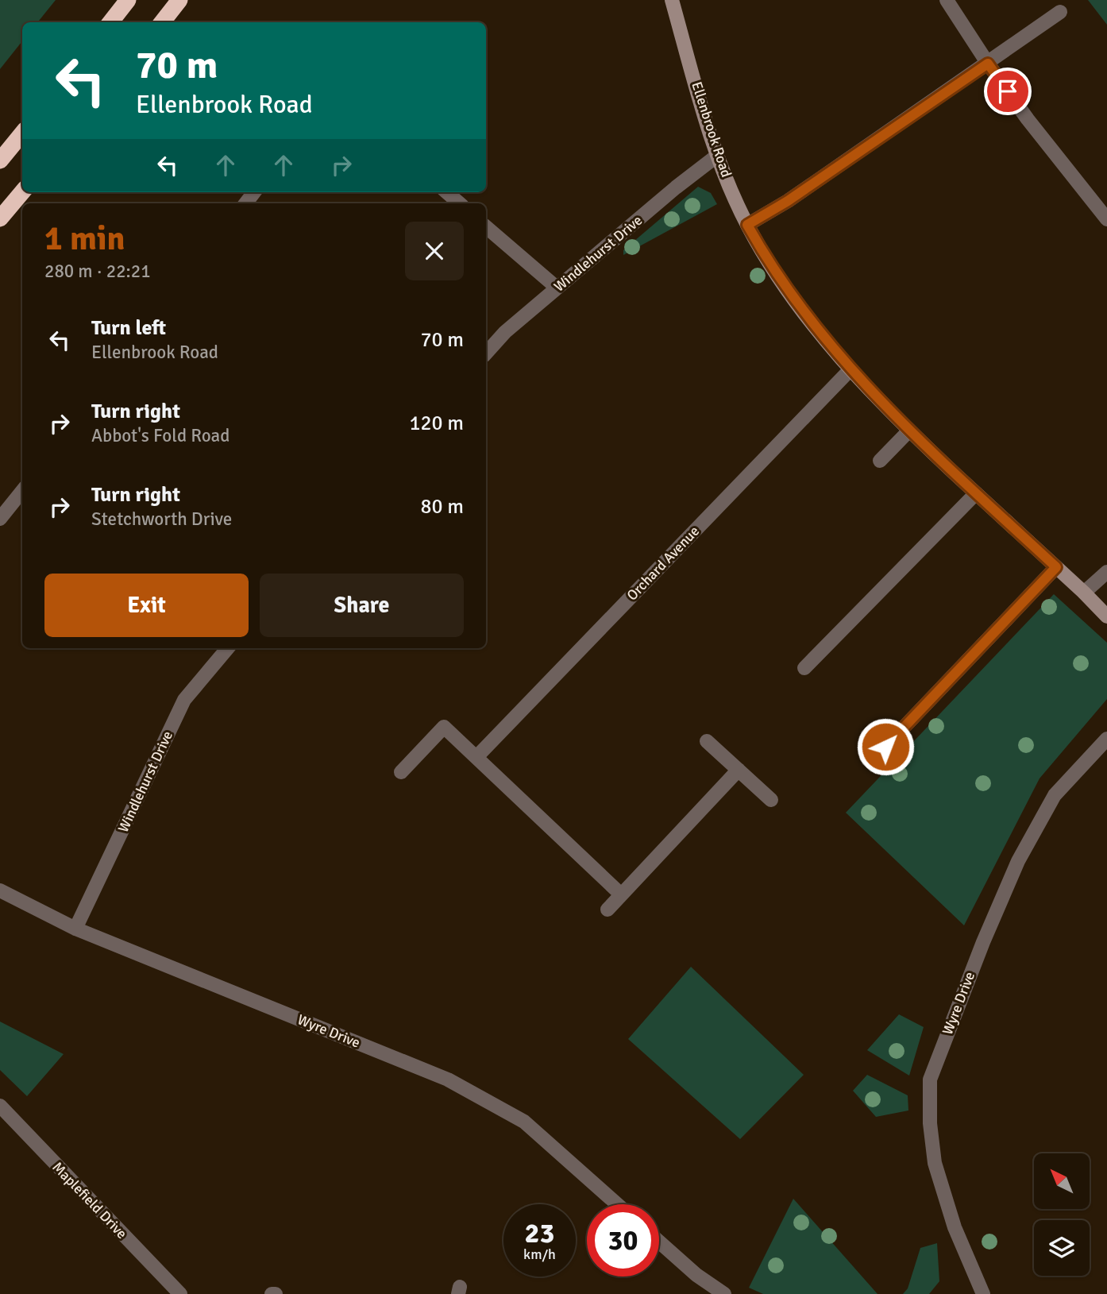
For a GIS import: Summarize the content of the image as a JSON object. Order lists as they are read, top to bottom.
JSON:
{
  "streets": {
    "street": [
      "Ellenbrook Road",
      "Windlehurst Drive",
      "Orchard Avenue",
      "Wyre Drive",
      "Maplefield Drive"
    ]
  },
  "crossings": [
    ["Ellenbrook Road", "Windlehurst Drive"],
    ["Ellenbrook Road", "Orchard Avenue"],
    ["Windlehurst Drive", "Wyre Drive"]
  ],
  "north": "top left",
  "page": {
    "turn": ["70 m", "Ellenbrook Road"],
    "heading": ["1 min", "280 m · 22:21"],
    "list": [
      {
        "name": "Turn left",
        "note": "Ellenbrook Road",
        "value": "70 m"
      },
      {
        "name": "Turn right",
        "note": "Abbot's Fold Road",
        "value": "120 m"
      },
      {
        "name": "Turn right",
        "note": "Stetchworth Drive",
        "value": "80 m"
      }
    ],
    "buttons": ["Exit", "Share"],
    "speed": "23 km/h",
    "limit": "30"
  }
}
